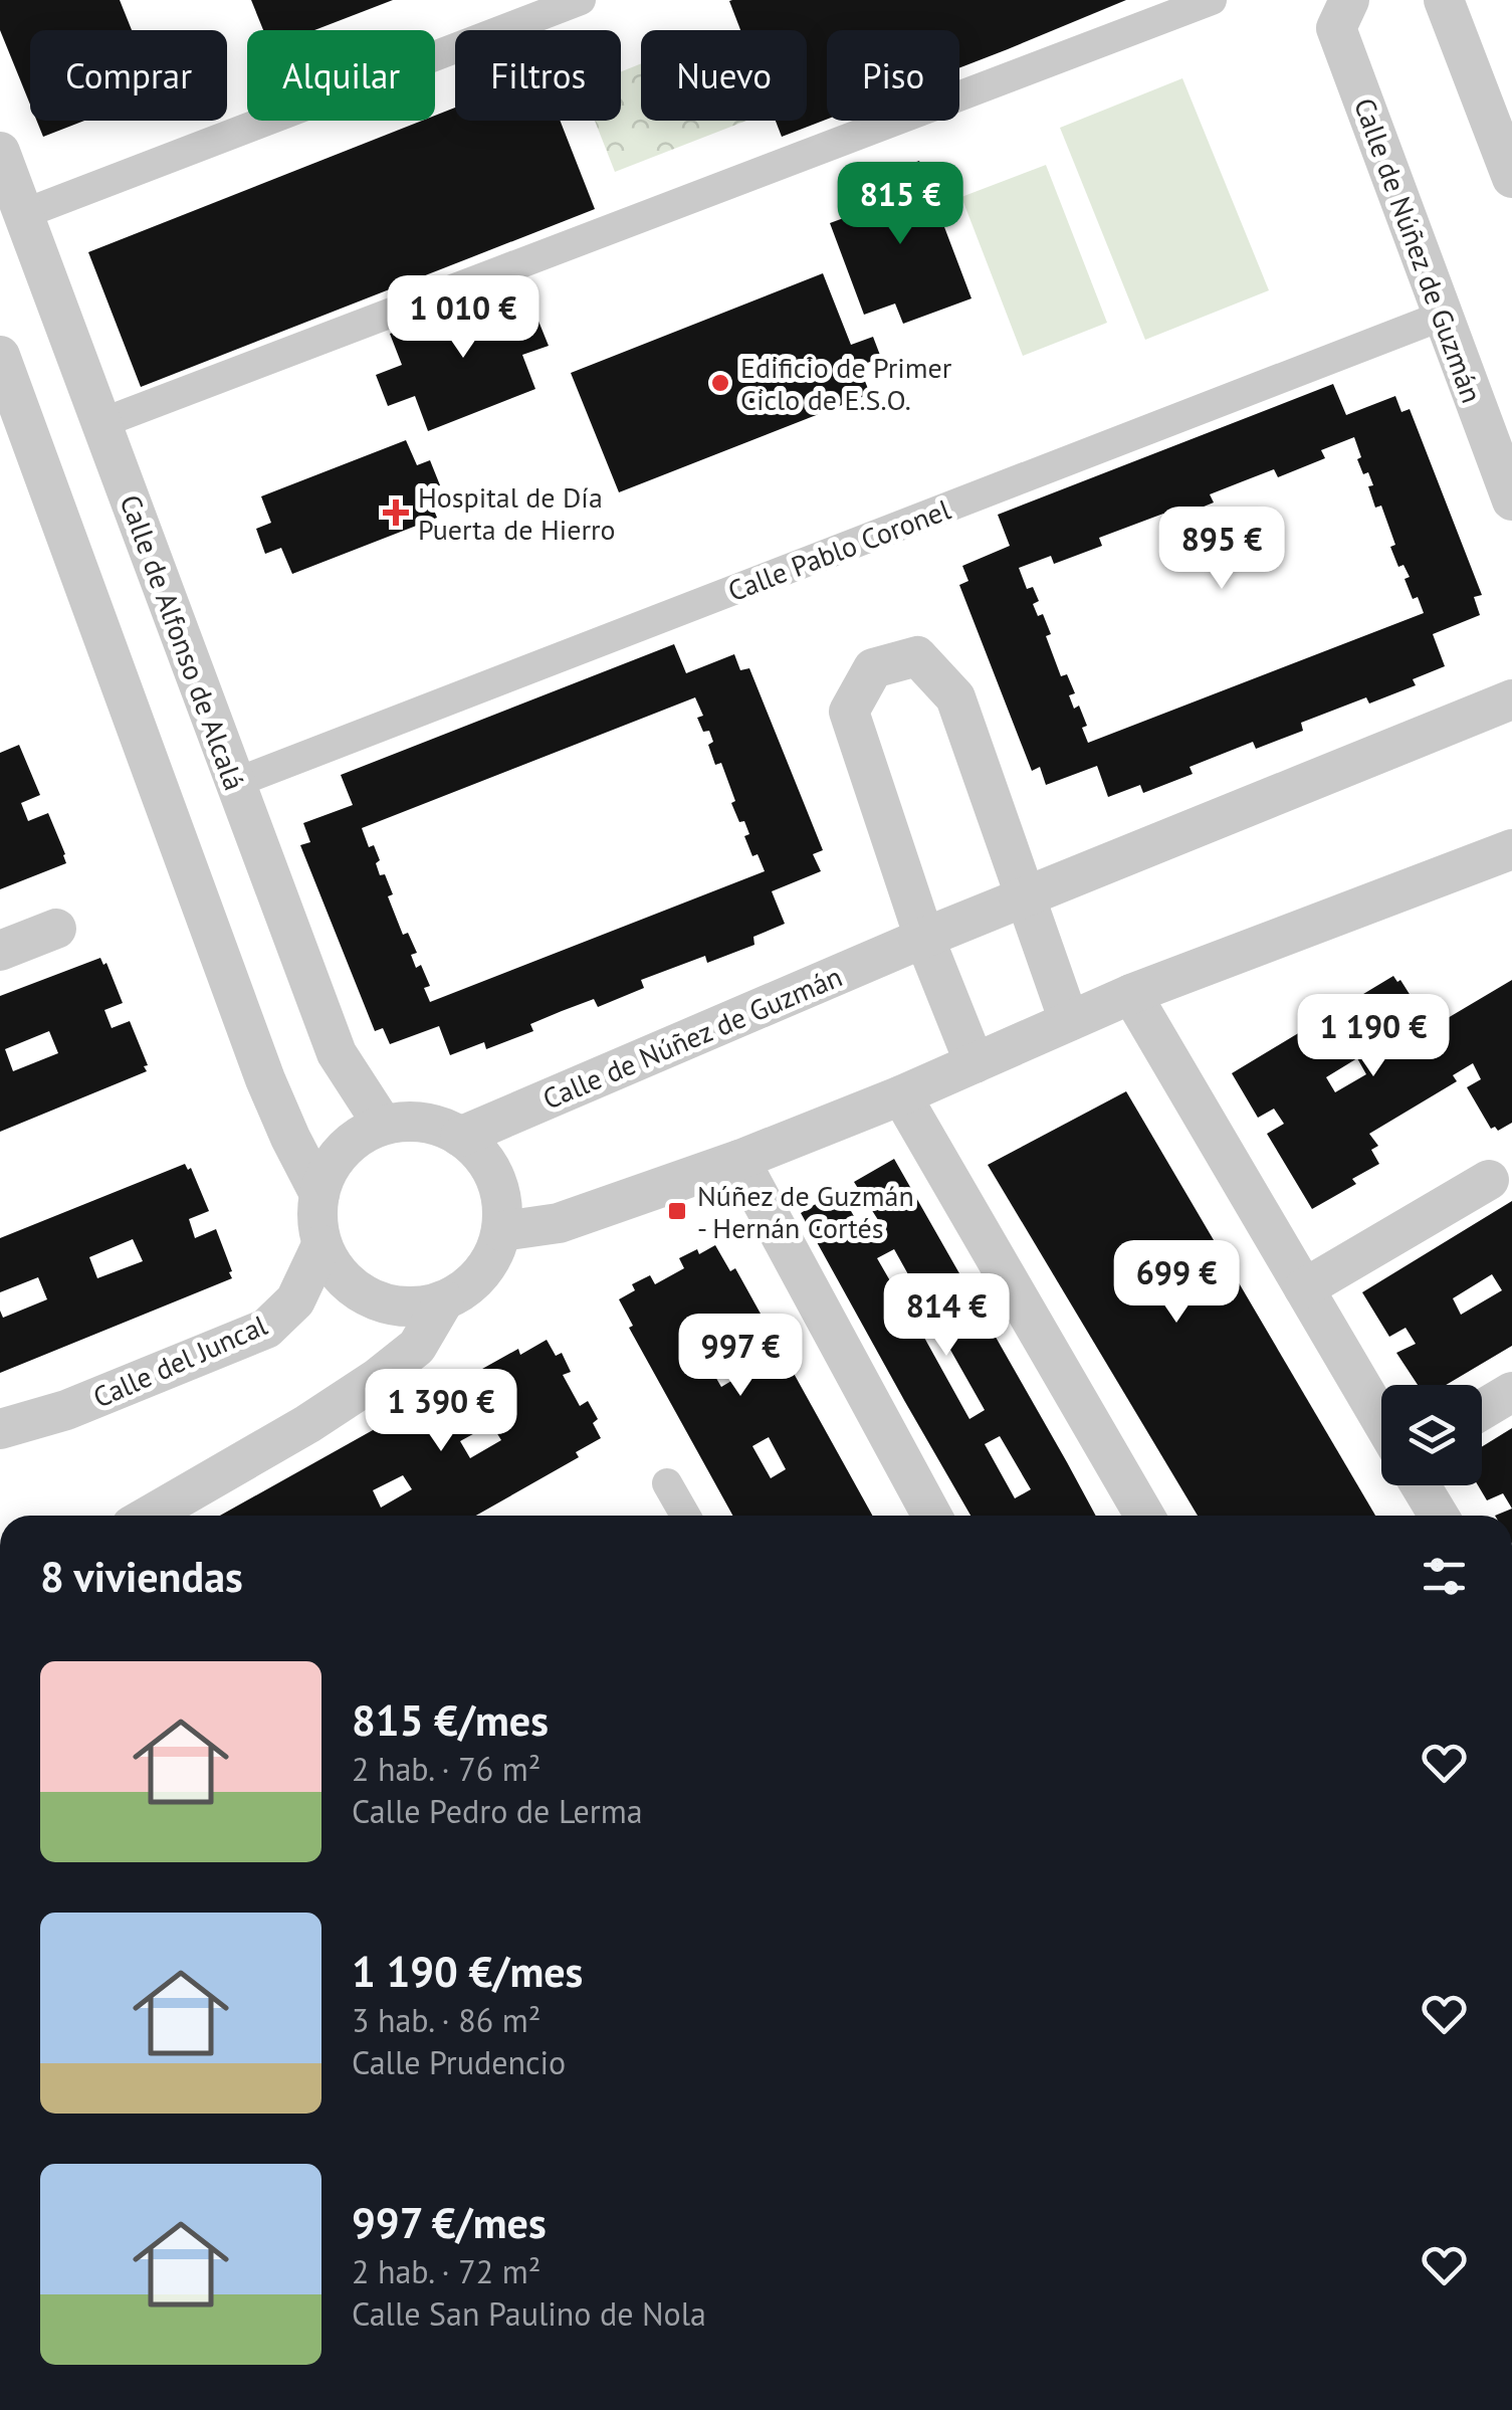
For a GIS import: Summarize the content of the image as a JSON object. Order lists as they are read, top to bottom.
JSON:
{
  "streets": {
    "street": [
      "Calle de Núñez de Guzmán",
      "Calle Pablo Coronel",
      "Calle de Alfonso de Alcalá",
      "Calle del Juncal"
    ]
  },
  "crossings": [
    ["Calle de Núñez de Guzmán", "Calle Pablo Coronel"],
    ["Calle de Núñez de Guzmán", "Calle de Alfonso de Alcalá"],
    ["Calle de Núñez de Guzmán", "Calle del Juncal"],
    ["Calle Pablo Coronel", "Calle de Alfonso de Alcalá"],
    ["Calle de Alfonso de Alcalá", "Calle del Juncal"]
  ],
  "places": {
    "other": ["Edificio de Primer Ciclo de E.S.O."],
    "health": ["Hospital de Día Puerta de Hierro"],
    "transit": ["Núñez de Guzmán - Hernán Cortés"]
  },
  "page": {
    "chip": [
      "Comprar",
      "Alquilar",
      "Filtros",
      "Nuevo",
      "Piso"
    ],
    "price": [
      "815 €",
      "1 010 €",
      "895 €",
      "1 190 €",
      "699 €",
      "814 €",
      "997 €",
      "1 390 €"
    ],
    "heading": "8 viviendas",
    "list": [
      {
        "name": "815 €/mes",
        "note": "2 hab. · 76 m² · Calle Pedro de Lerma"
      },
      {
        "name": "1 190 €/mes",
        "note": "3 hab. · 86 m² · Calle Prudencio"
      },
      {
        "name": "997 €/mes",
        "note": "2 hab. · 72 m² · Calle San Paulino de Nola"
      }
    ]
  }
}
